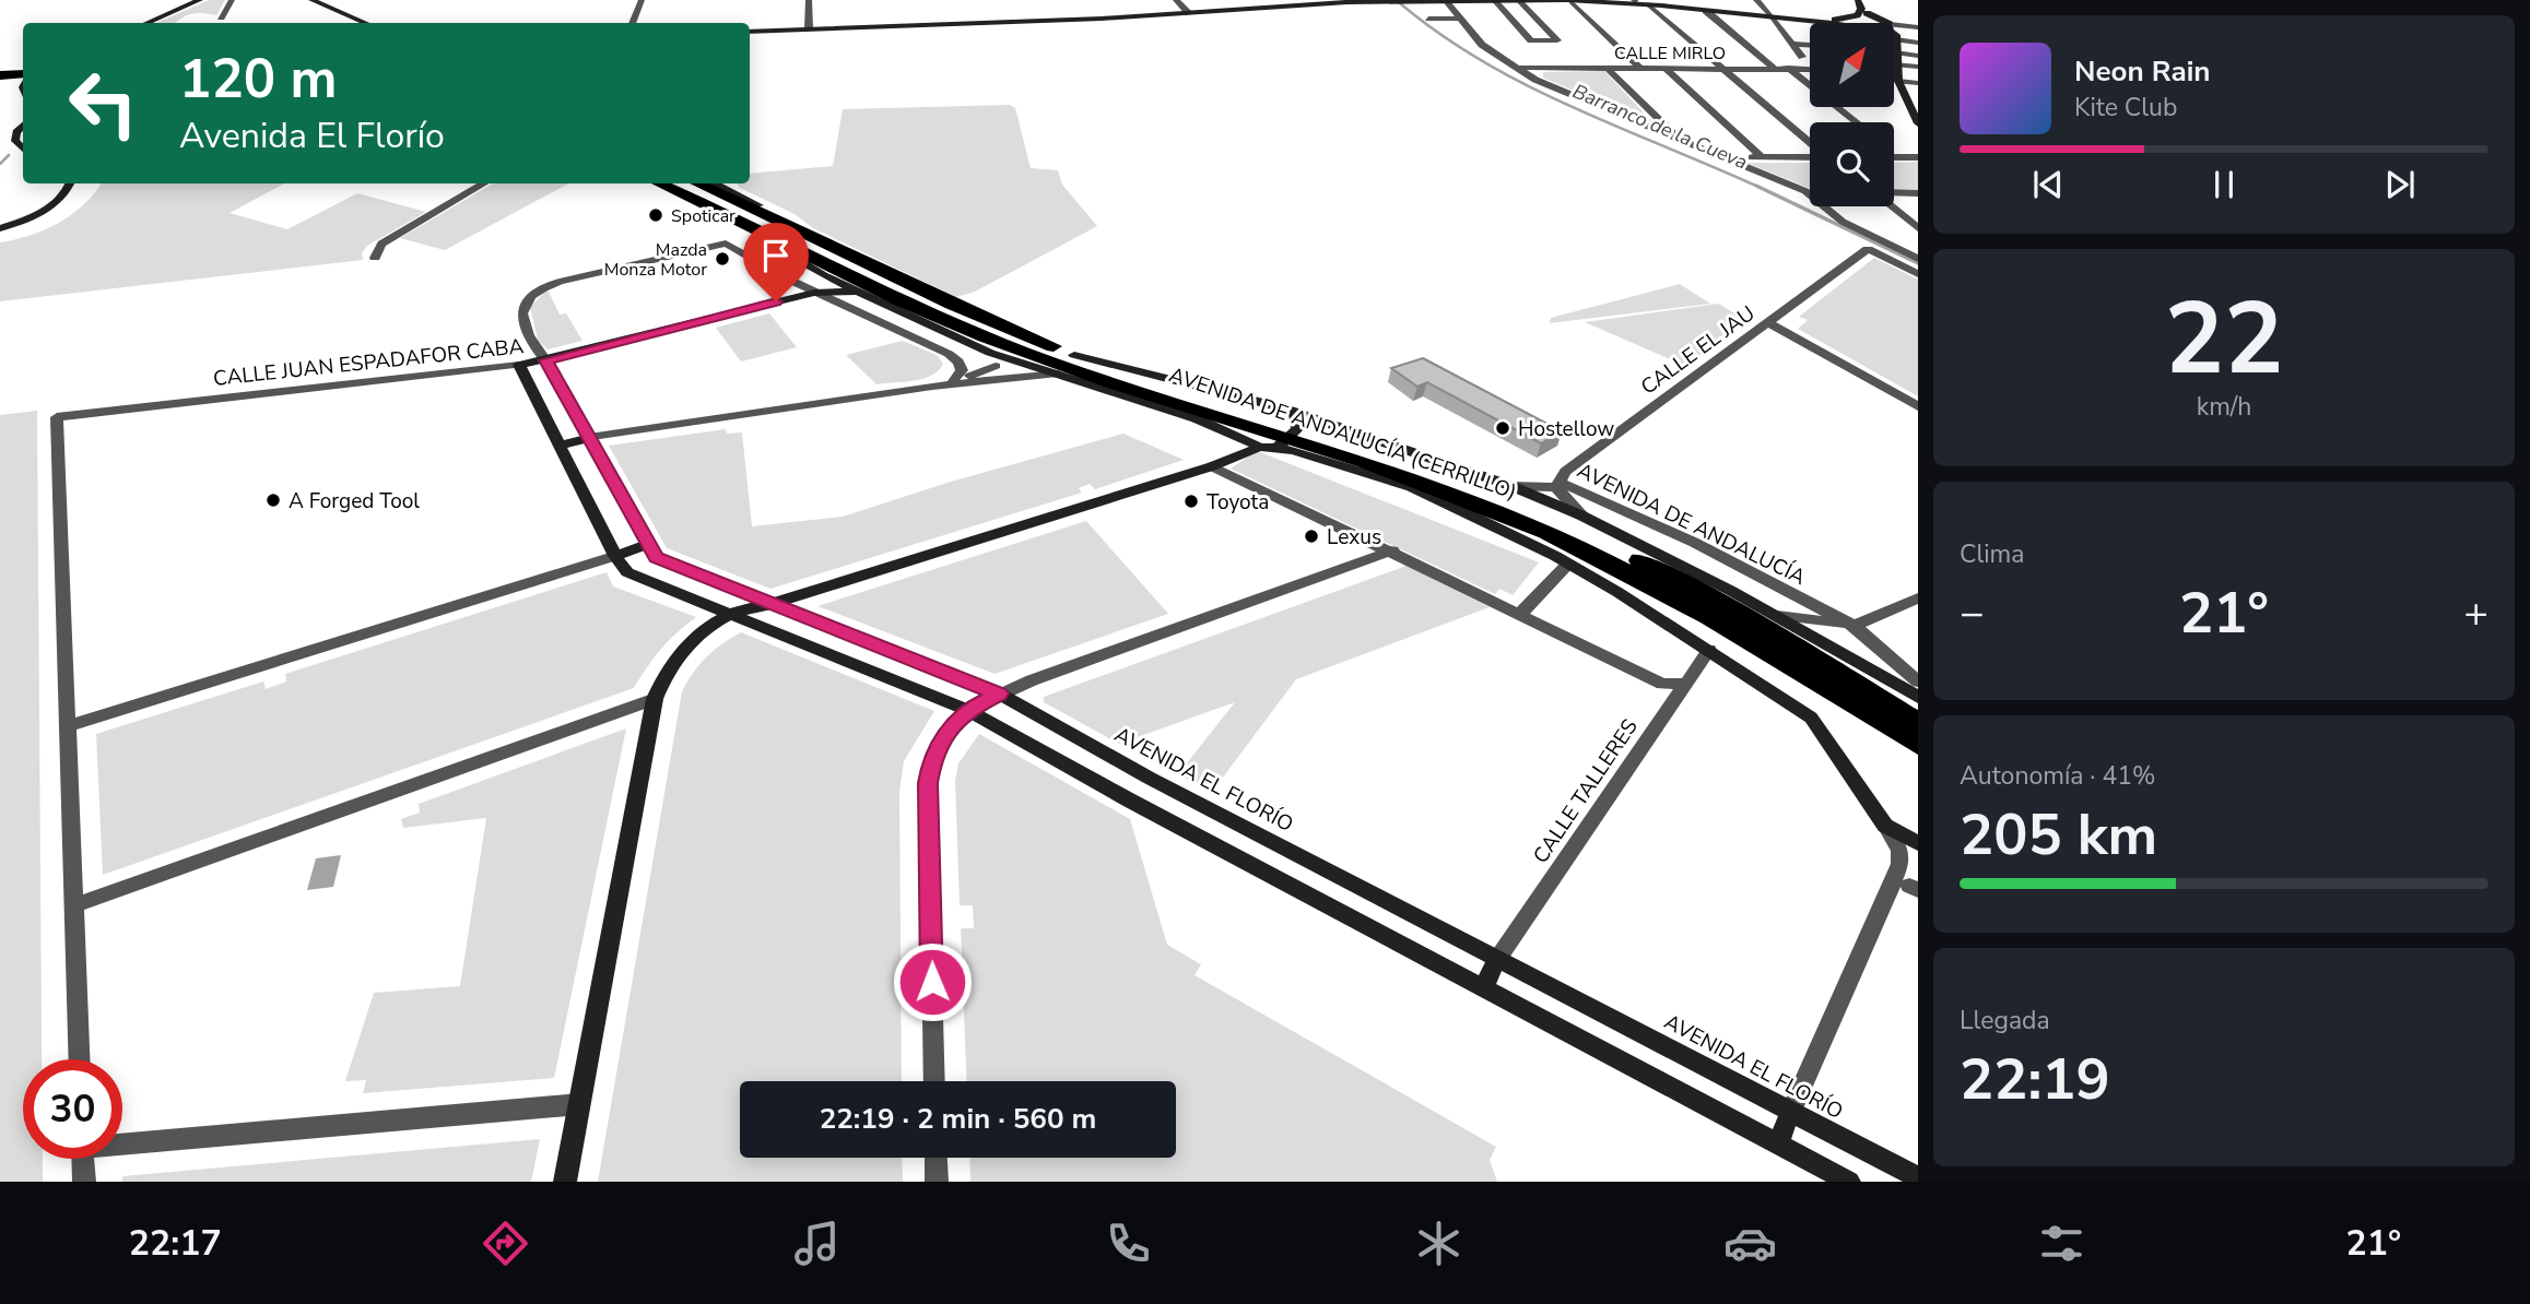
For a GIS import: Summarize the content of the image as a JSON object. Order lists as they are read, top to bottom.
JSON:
{
  "streets": {
    "highway": ["AVENIDA DE ANDALUCÍA (CERRILLO)"],
    "street": [
      "CALLE MIRLO",
      "CALLE EL JAU",
      "CALLE JUAN ESPADAFOR CABA",
      "AVENIDA DE ANDALUCÍA",
      "AVENIDA EL FLORÍO",
      "CALLE TALLERES"
    ]
  },
  "crossings": [
    ["CALLE EL JAU", "AVENIDA DE ANDALUCÍA"],
    ["CALLE JUAN ESPADAFOR CABA", "AVENIDA DE ANDALUCÍA (CERRILLO)"],
    ["CALLE JUAN ESPADAFOR CABA", "AVENIDA EL FLORÍO"],
    ["AVENIDA DE ANDALUCÍA (CERRILLO)", "AVENIDA DE ANDALUCÍA"],
    ["AVENIDA DE ANDALUCÍA (CERRILLO)", "CALLE TALLERES"],
    ["AVENIDA EL FLORÍO", "CALLE TALLERES"]
  ],
  "water": ["Barranco de la Cueva"],
  "places": [
    "Spoticar",
    "Mazda Monza Motor",
    "Hostellow",
    "A Forged Tool",
    "Toyota",
    "Lexus"
  ],
  "north": "top right",
  "page": {
    "turn": ["120 m", "Avenida El Florío"],
    "song": ["Neon Rain", "Kite Club"],
    "tile": [
      ["22", "km/h"],
      "Clima",
      ["Autonomía · 41%", "205 km"],
      ["Llegada", "22:19"]
    ],
    "heat": ["−", "21°", "+"],
    "limit": "30",
    "trip": "22:19 · 2 min · 560 m",
    "tabs": ["22:17", "21°"]
  }
}
